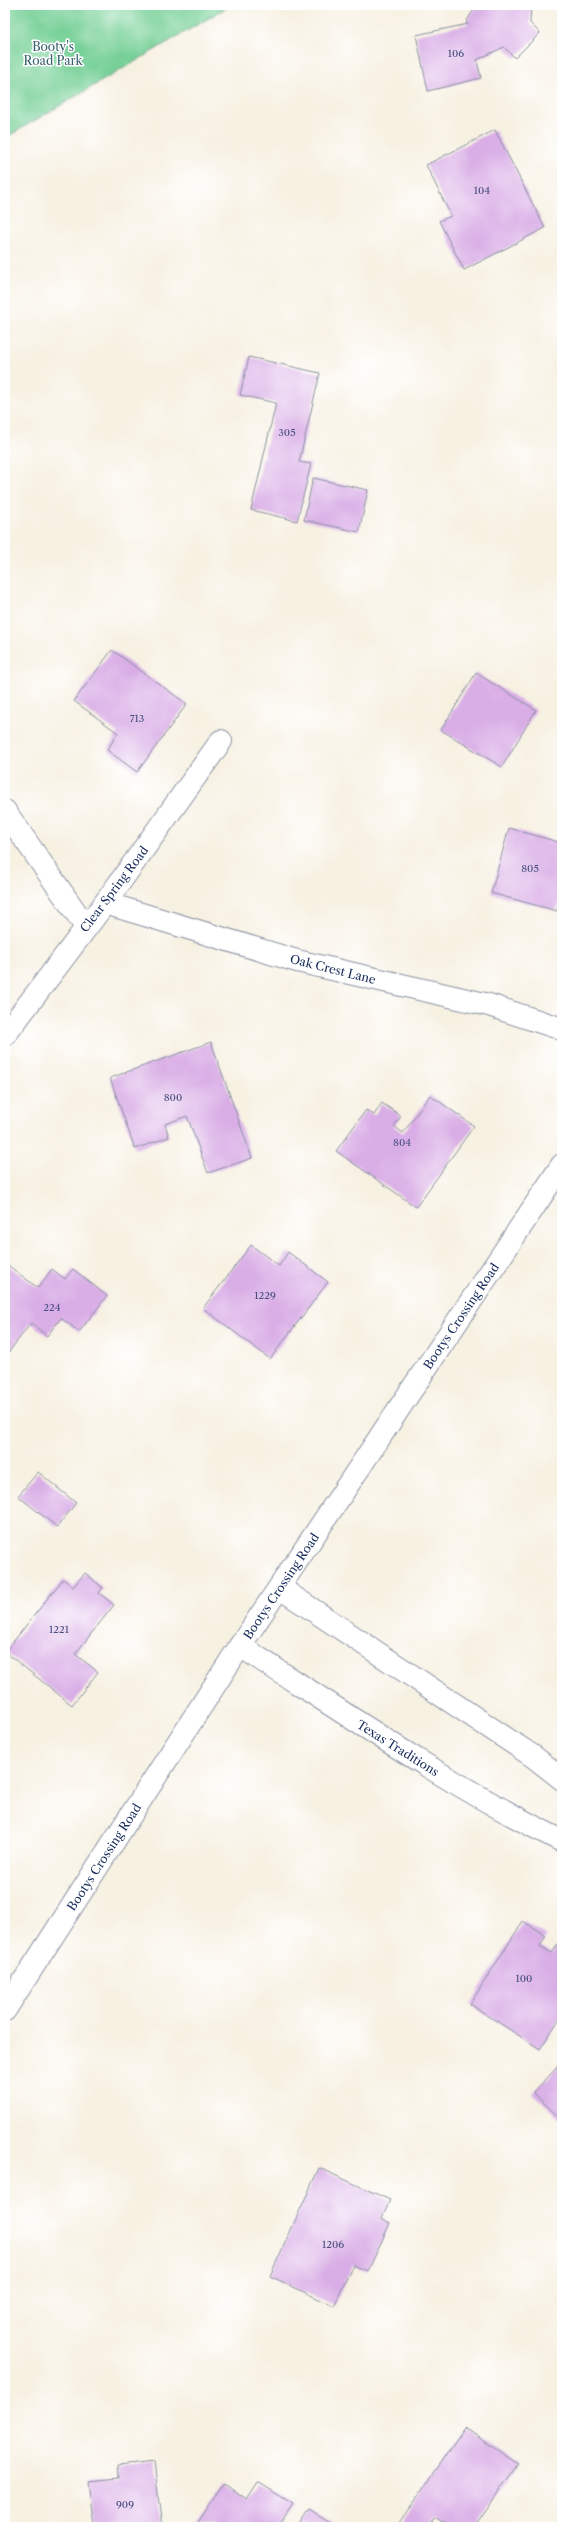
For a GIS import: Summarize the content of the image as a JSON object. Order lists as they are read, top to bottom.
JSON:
{
  "streets": {
    "street": [
      "Clear Spring Road",
      "Oak Crest Lane",
      "Bootys Crossing Road",
      "Texas Traditions"
    ]
  },
  "crossings": [
    ["Clear Spring Road", "Oak Crest Lane"],
    ["Bootys Crossing Road", "Texas Traditions"]
  ],
  "parks": ["Booty's Road Park"],
  "house_numbers": [
    "106",
    "104",
    "305",
    "713",
    "805",
    "800",
    "804",
    "1229",
    "224",
    "1221",
    "100",
    "1206",
    "909"
  ]
}
